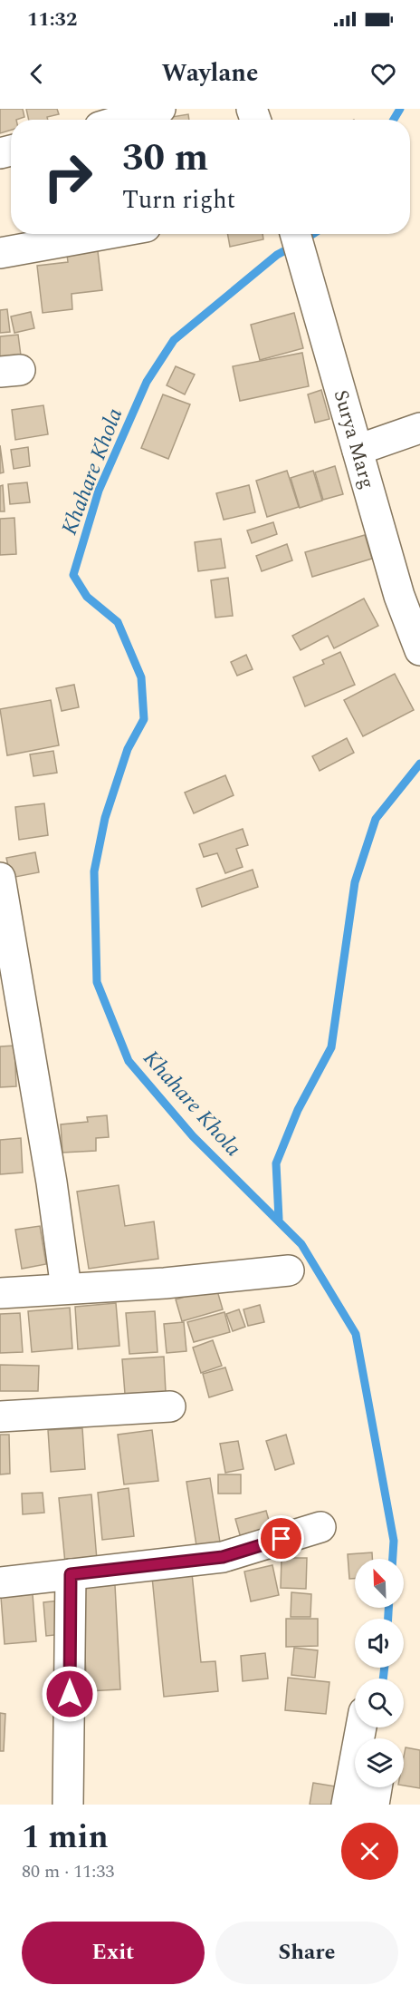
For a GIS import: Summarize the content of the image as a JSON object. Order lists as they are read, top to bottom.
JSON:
{
  "streets": {
    "street": ["Surya Marg"]
  },
  "water": ["Khahare Khola"],
  "north": "top left",
  "page": {
    "status": "11:32",
    "header": "Waylane",
    "turn": ["30 m", "Turn right"],
    "heading": ["1 min", "80 m · 11:33"],
    "buttons": ["Exit", "Share"]
  }
}
